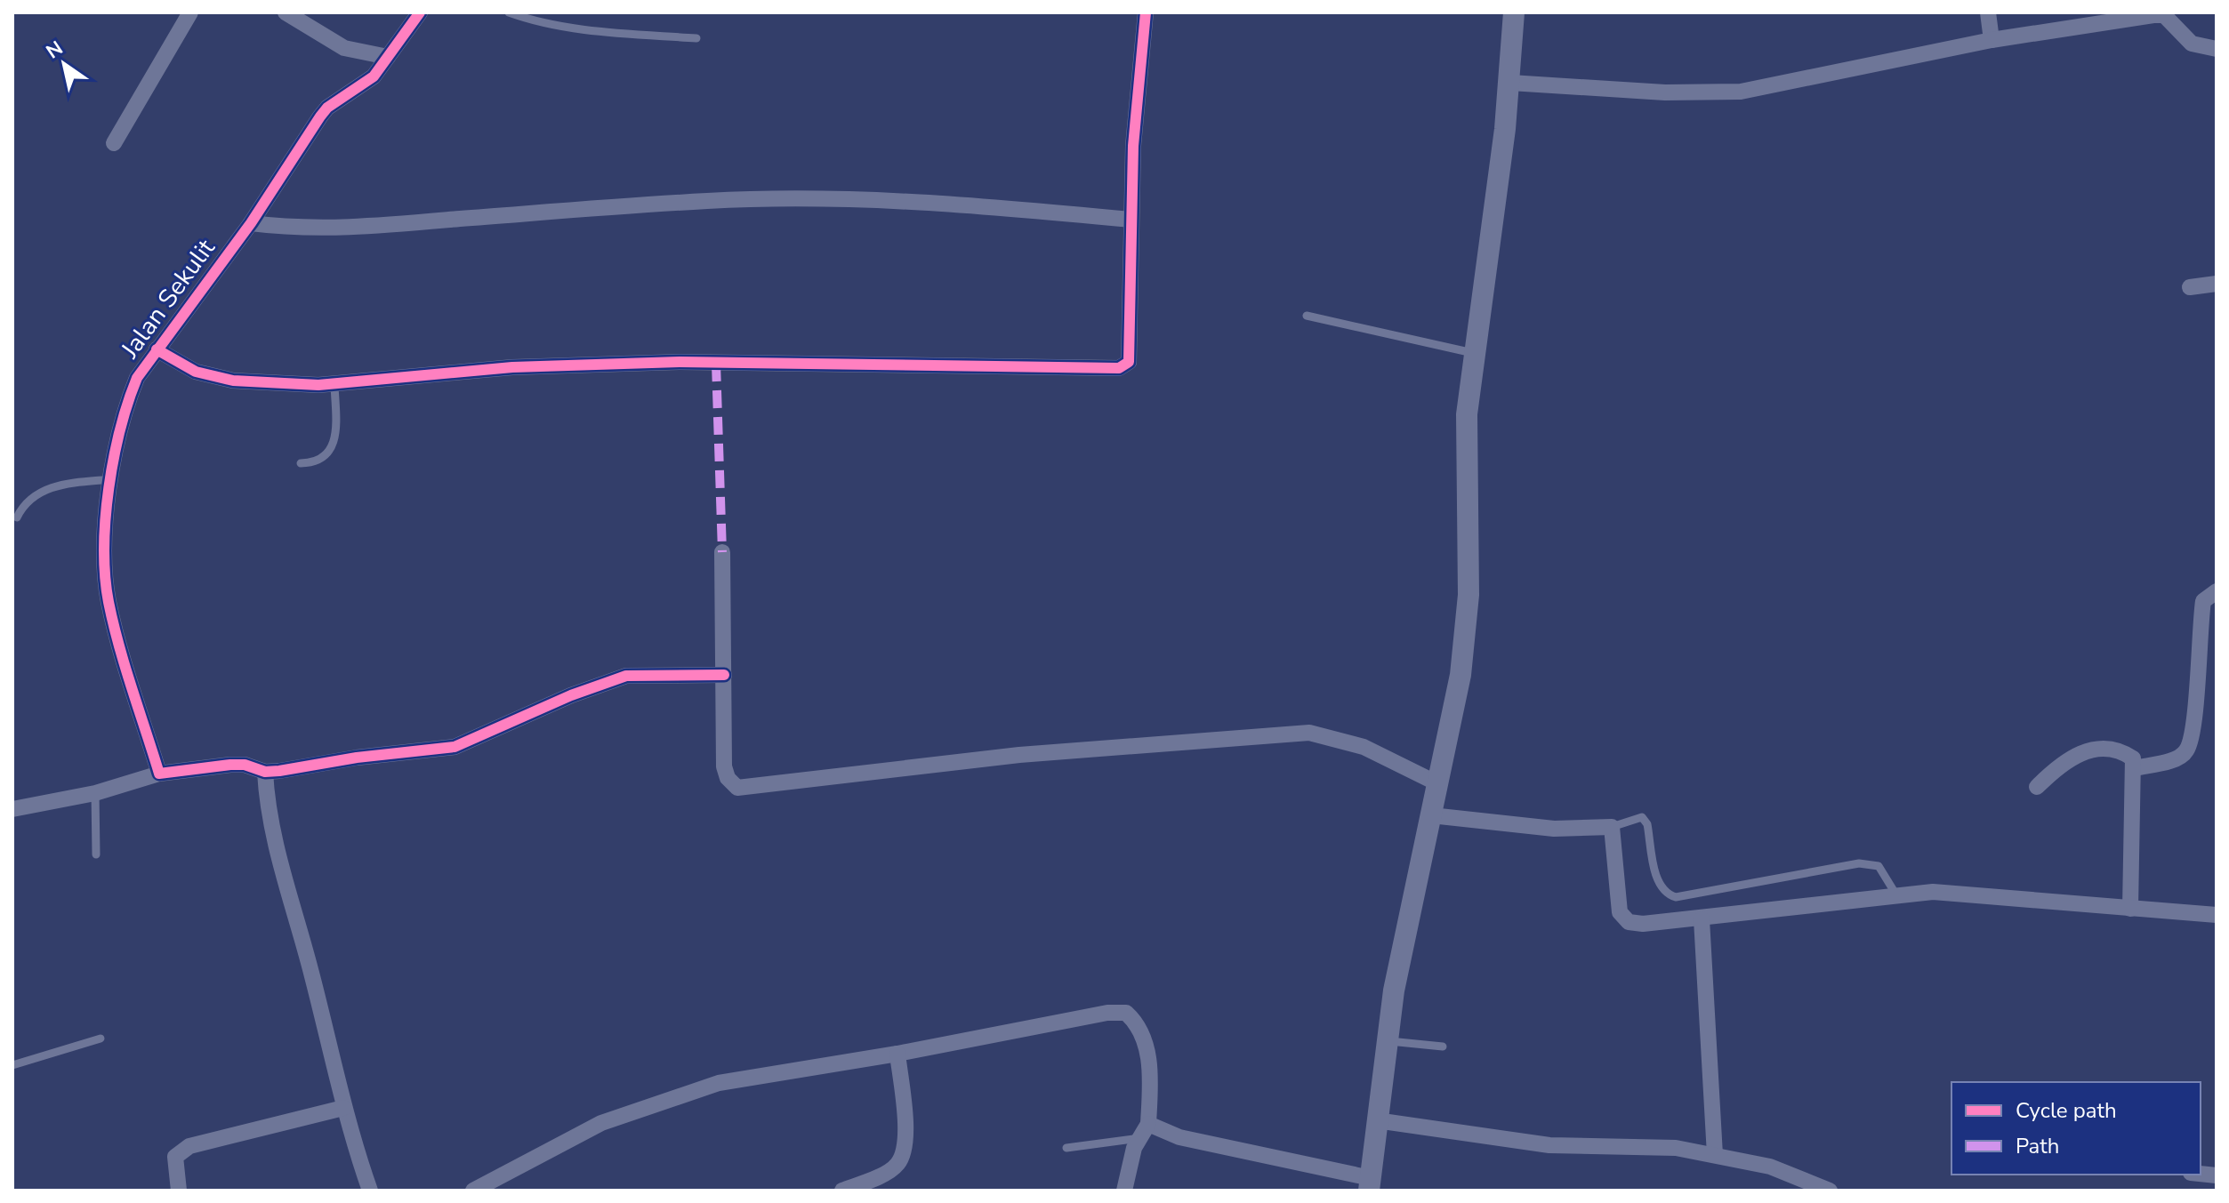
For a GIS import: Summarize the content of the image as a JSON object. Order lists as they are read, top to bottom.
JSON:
{
  "streets": {
    "street": ["Jalan Sekulit"]
  },
  "legend": ["Cycle path", "Path"],
  "north": "top left"
}
